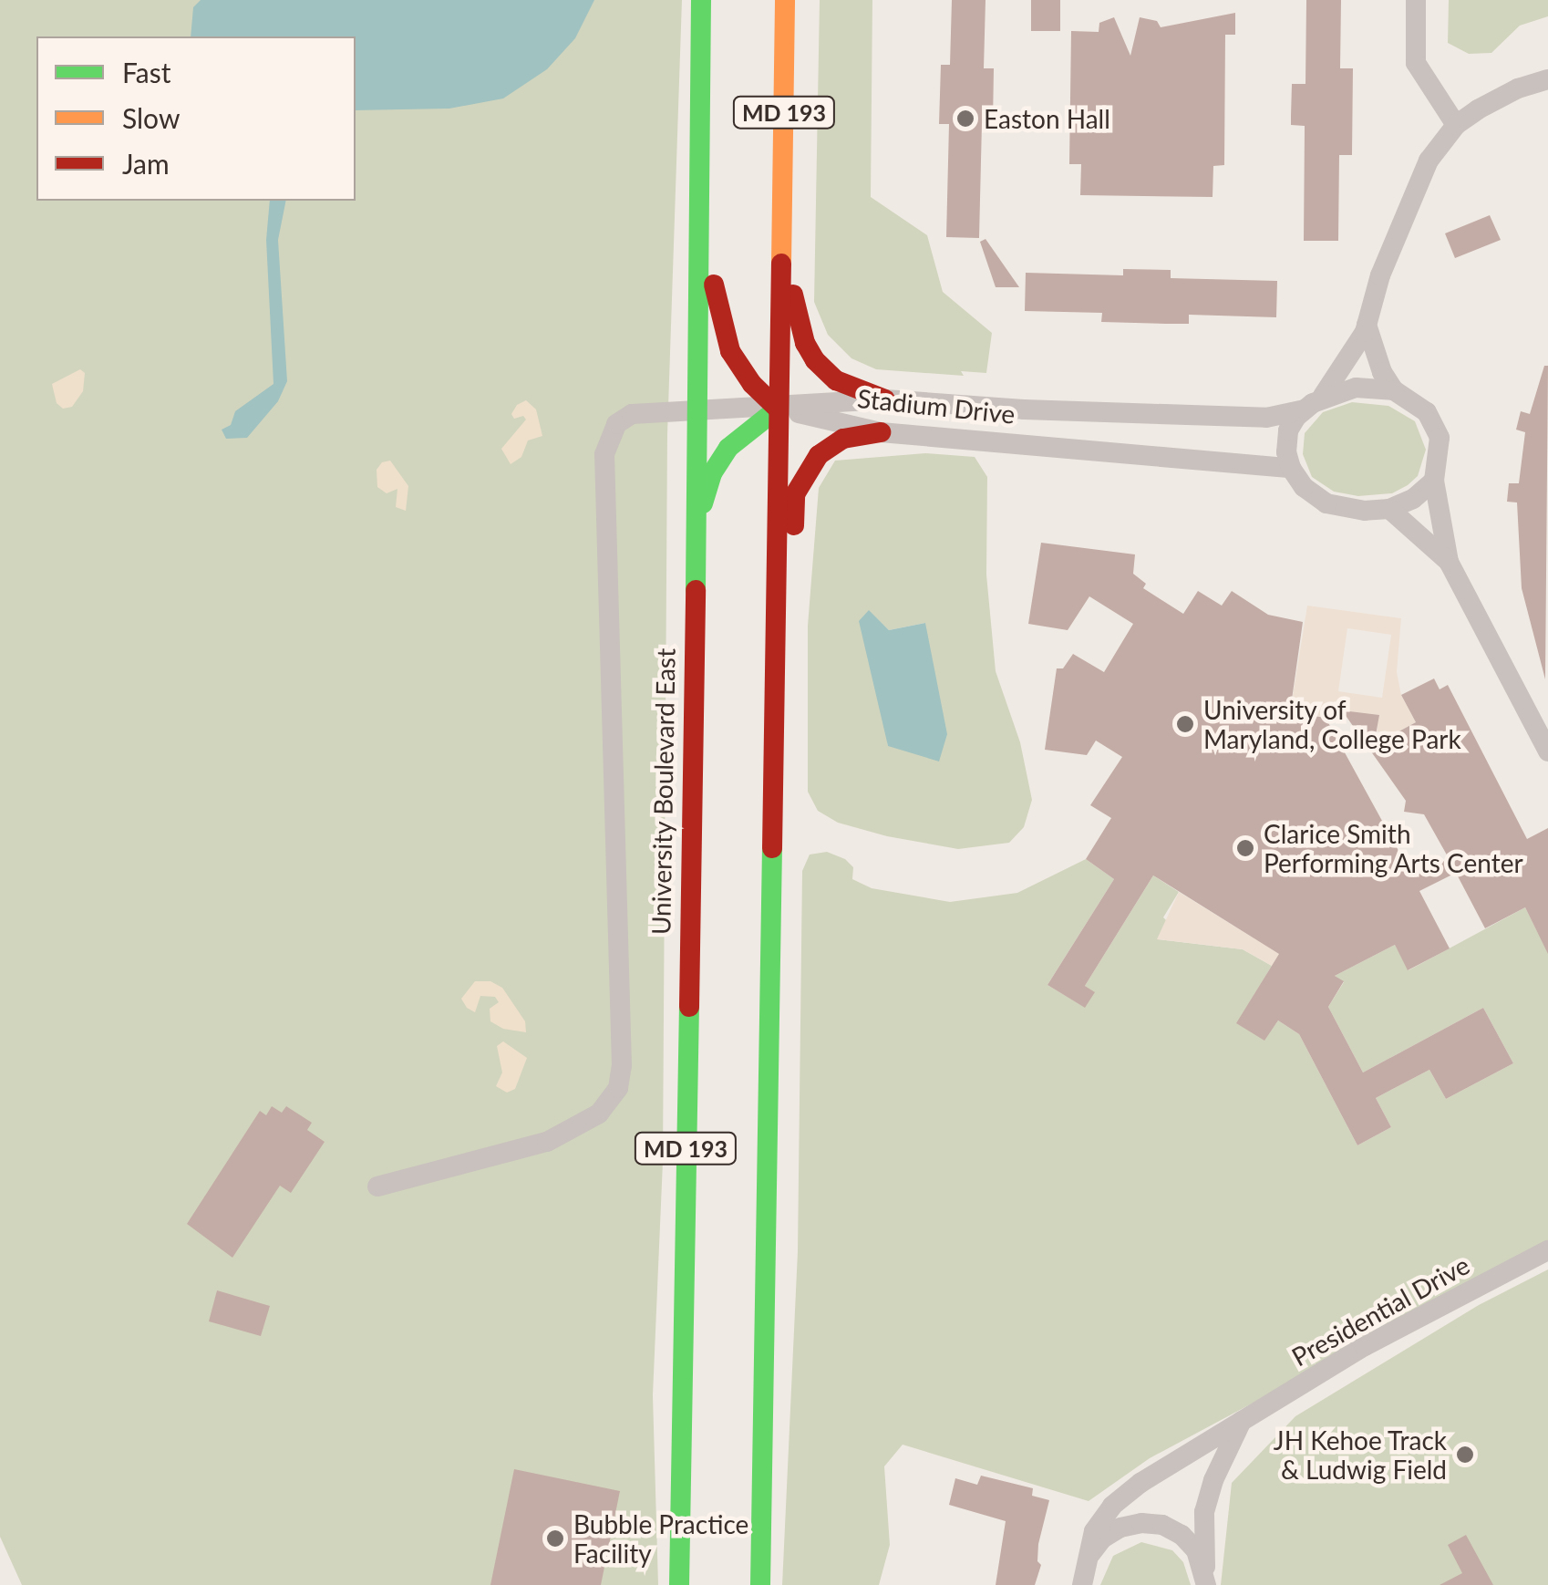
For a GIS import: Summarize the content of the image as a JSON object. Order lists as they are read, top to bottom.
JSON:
{
  "streets": {
    "main road": ["MD 193", "University Boulevard East"],
    "street": ["Stadium Drive", "Presidential Drive"]
  },
  "crossings": [
    ["MD 193", "Stadium Drive"]
  ],
  "places": [
    "Easton Hall",
    "University of Maryland, College Park",
    "Clarice Smith Performing Arts Center",
    "JH Kehoe Track & Ludwig Field",
    "Bubble Practice Facility"
  ],
  "legend": ["Fast", "Slow", "Jam"]
}
